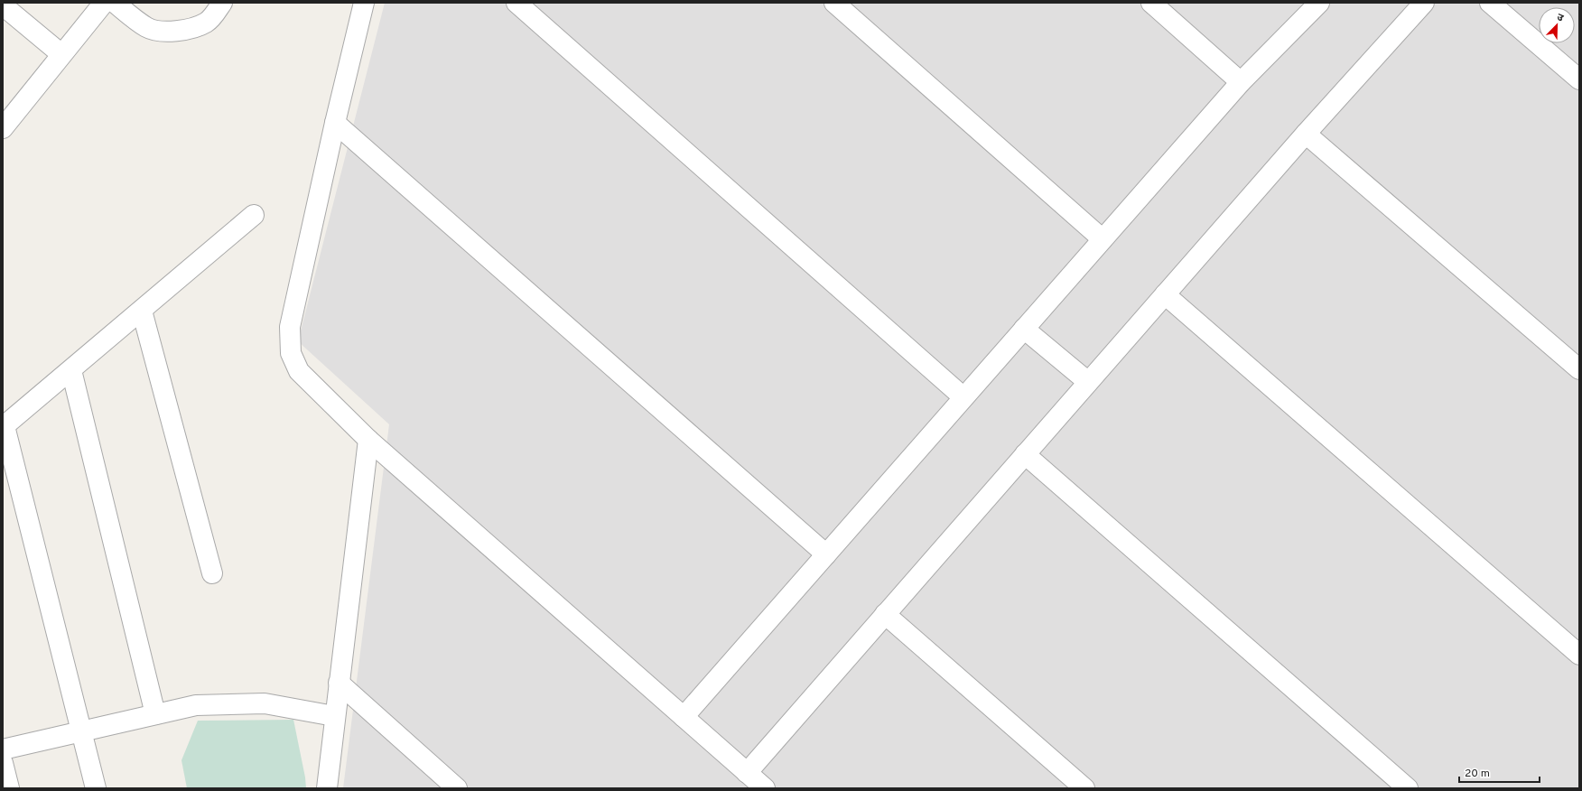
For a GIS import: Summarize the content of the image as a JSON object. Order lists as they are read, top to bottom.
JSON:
{
  "scale_bar": "20 m",
  "north": "top right"
}
